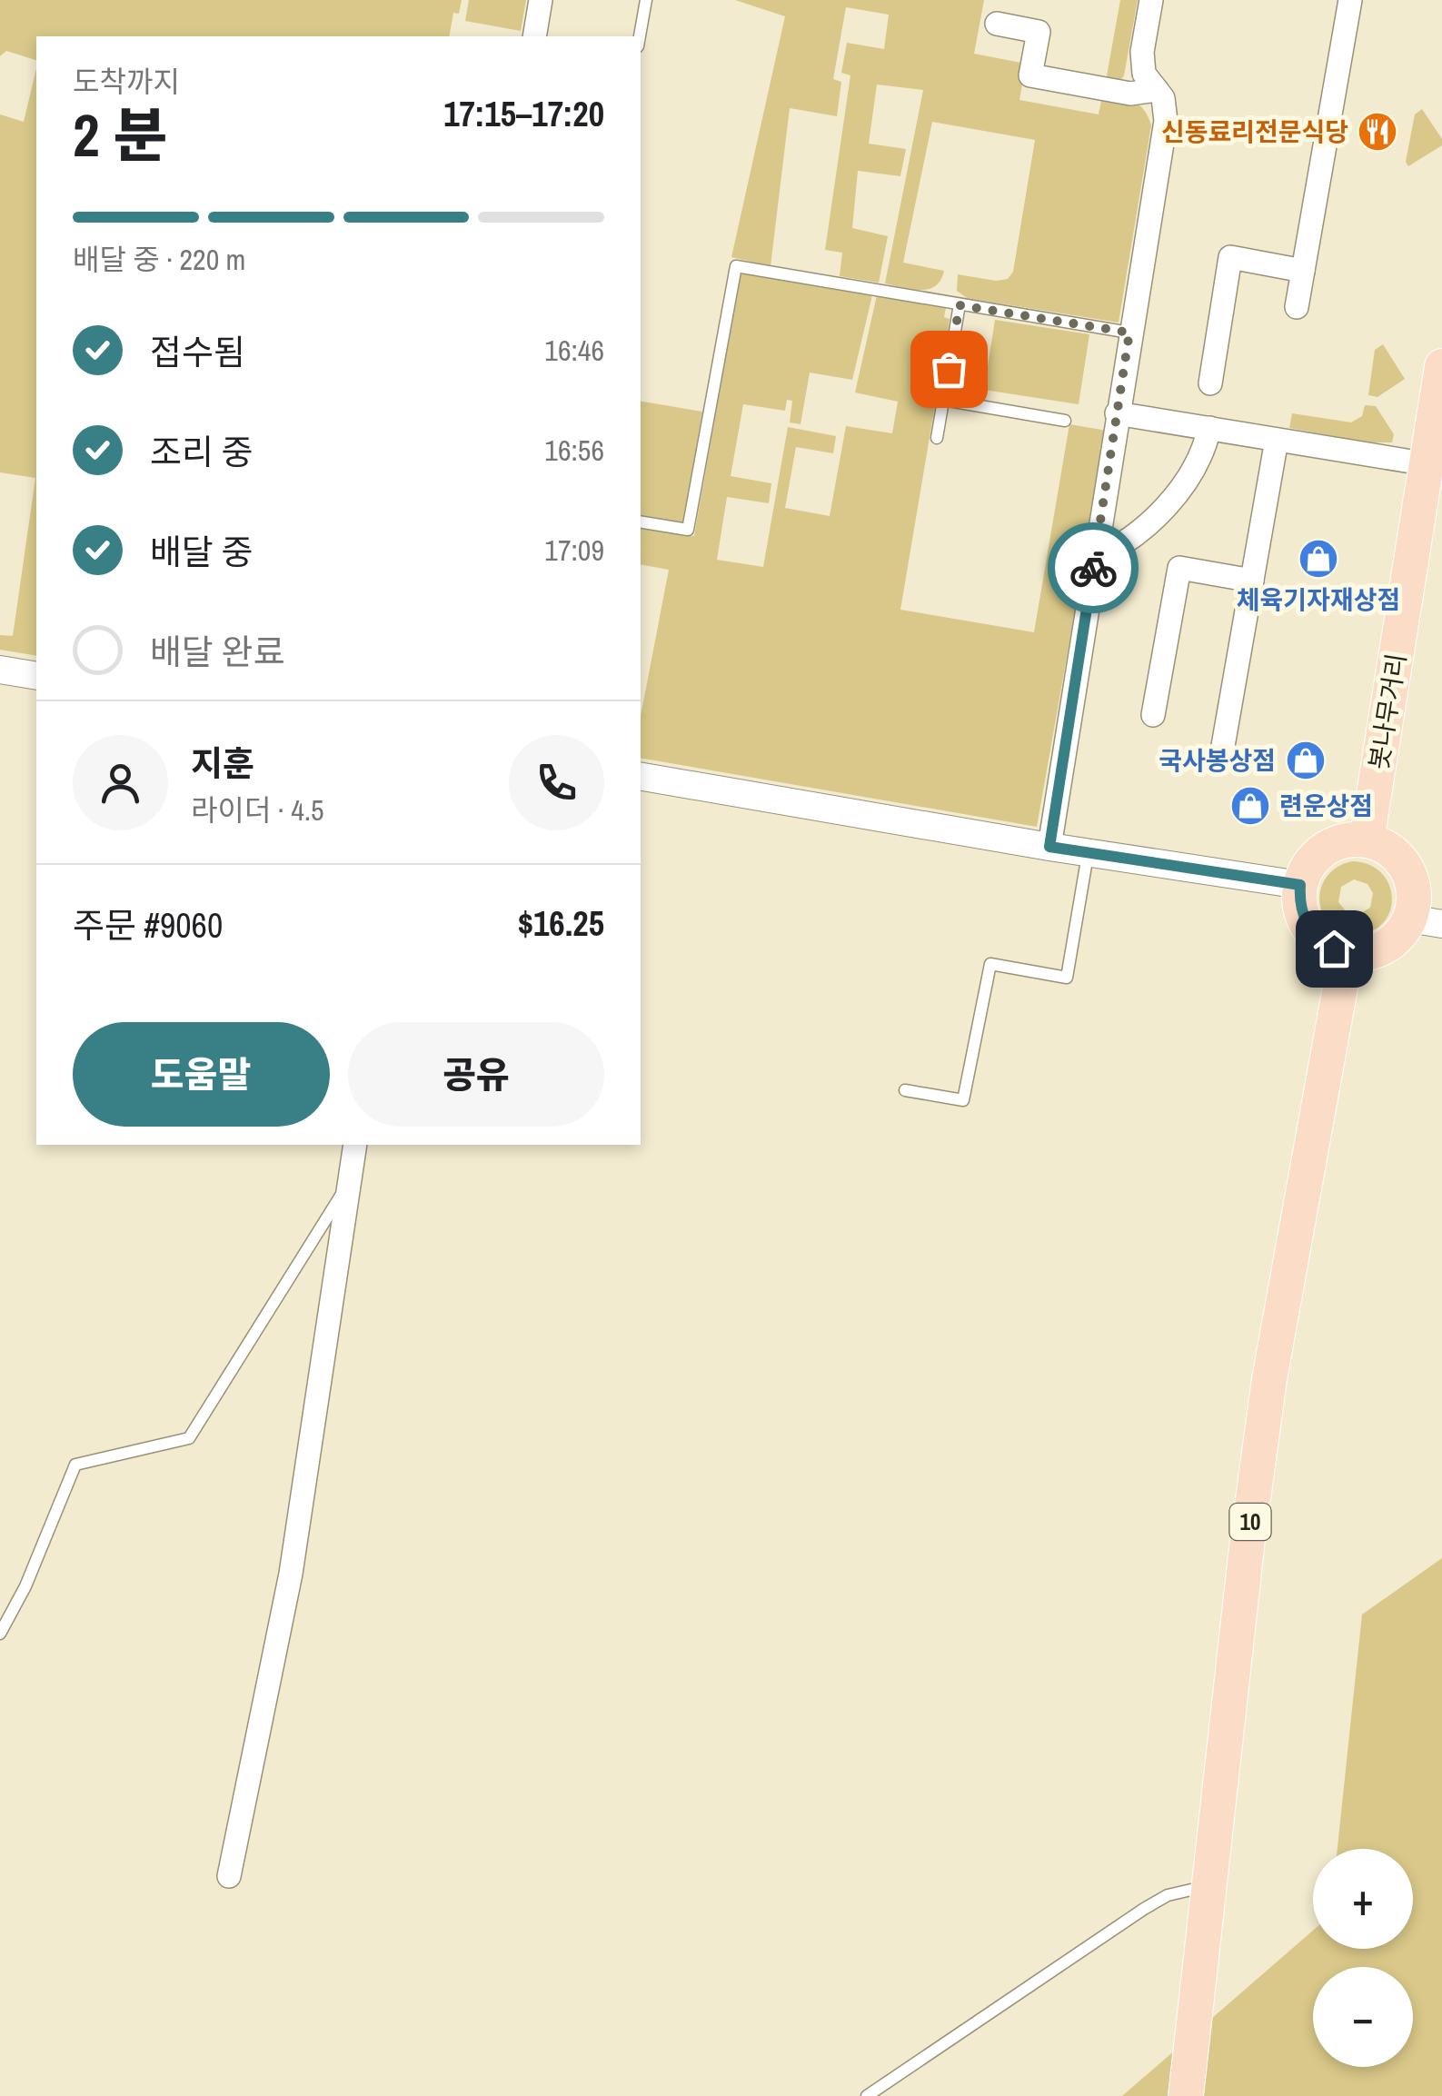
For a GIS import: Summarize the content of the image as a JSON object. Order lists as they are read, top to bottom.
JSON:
{
  "streets": {
    "main road": ["봇나무거리", "10"]
  },
  "crossings": [
    ["봇나무거리", "10"]
  ],
  "places": {
    "restaurant": ["신동료리전문식당"],
    "shop": ["체육기자재상점", "국사봉상점", "련운상점"]
  },
  "page": {
    "heading": ["2 분", "도착까지", "17:15–17:20"],
    "panel": [
      "지훈",
      "라이더 · 4.5",
      "주문 #9060",
      "$16.25"
    ],
    "bar": "배달 중 · 220 m",
    "list": [
      ["접수됨", "16:46"],
      ["조리 중", "16:56"],
      ["배달 중", "17:09"],
      "배달 완료"
    ],
    "buttons": ["도움말", "공유"],
    "map_buttons": ["+", "−"]
  }
}
